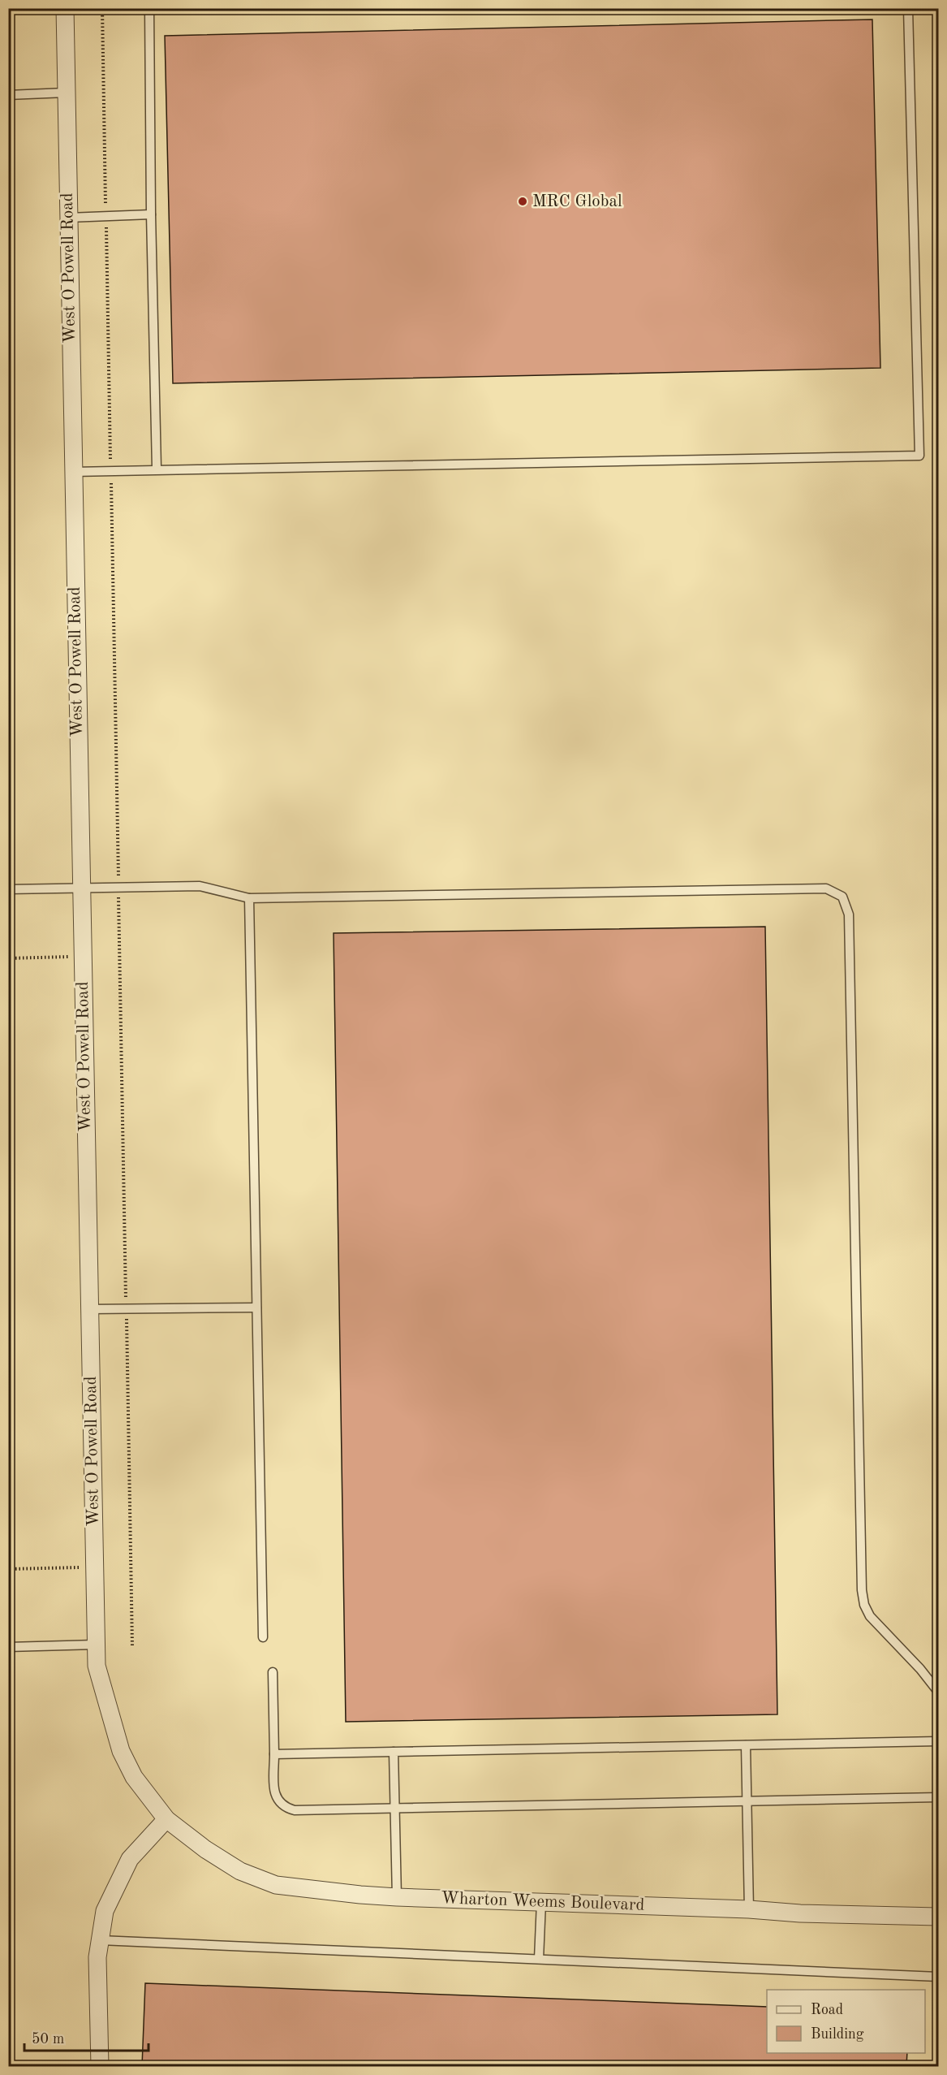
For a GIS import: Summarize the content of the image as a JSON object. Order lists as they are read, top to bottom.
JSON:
{
  "streets": {
    "street": ["West O Powell Road", "Wharton Weems Boulevard"]
  },
  "crossings": [
    ["West O Powell Road", "Wharton Weems Boulevard"]
  ],
  "places": ["MRC Global"],
  "legend": ["Road", "Building"],
  "scale_bar": "50 m"
}
